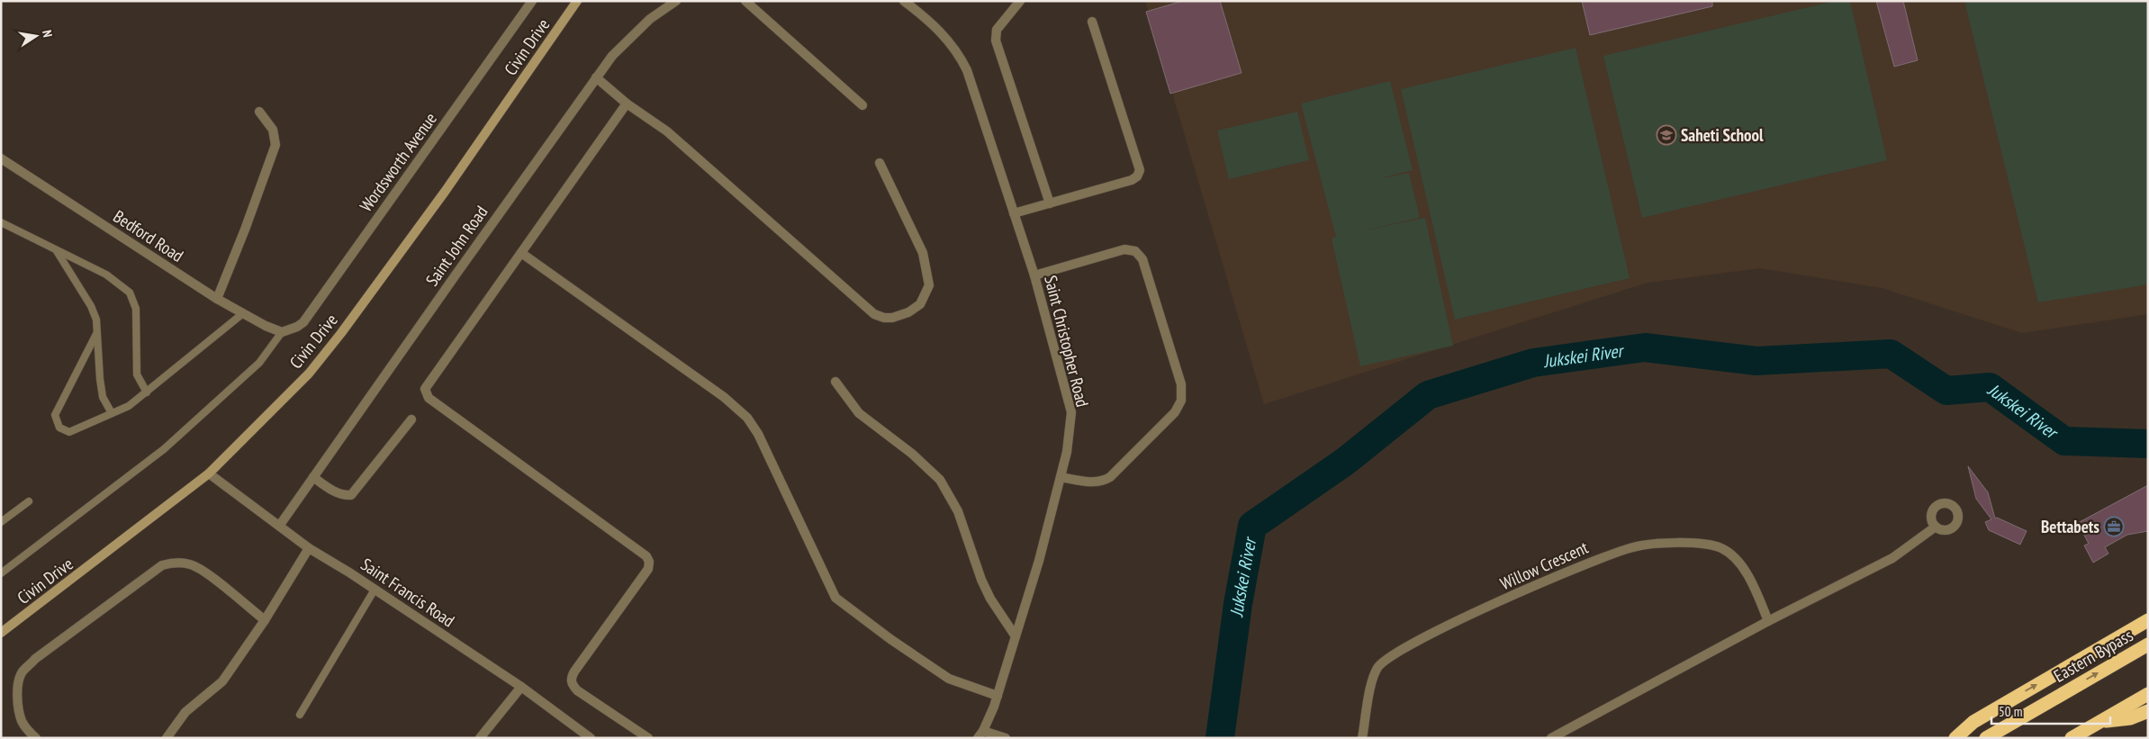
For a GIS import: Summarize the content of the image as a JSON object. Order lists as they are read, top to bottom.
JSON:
{
  "streets": {
    "highway": ["Eastern Bypass"],
    "main road": ["Civin Drive"],
    "street": [
      "Wordsworth Avenue",
      "Bedford Road",
      "Saint John Road",
      "Saint Christopher Road",
      "Willow Crescent",
      "Saint Francis Road"
    ]
  },
  "crossings": [
    ["Civin Drive", "Saint Francis Road"],
    ["Wordsworth Avenue", "Bedford Road"],
    ["Saint John Road", "Saint Francis Road"]
  ],
  "water": ["Jukskei River"],
  "places": {
    "school or university": ["Saheti School"],
    "office": ["Bettabets"]
  },
  "scale_bar": "50 m",
  "north": "right"
}
